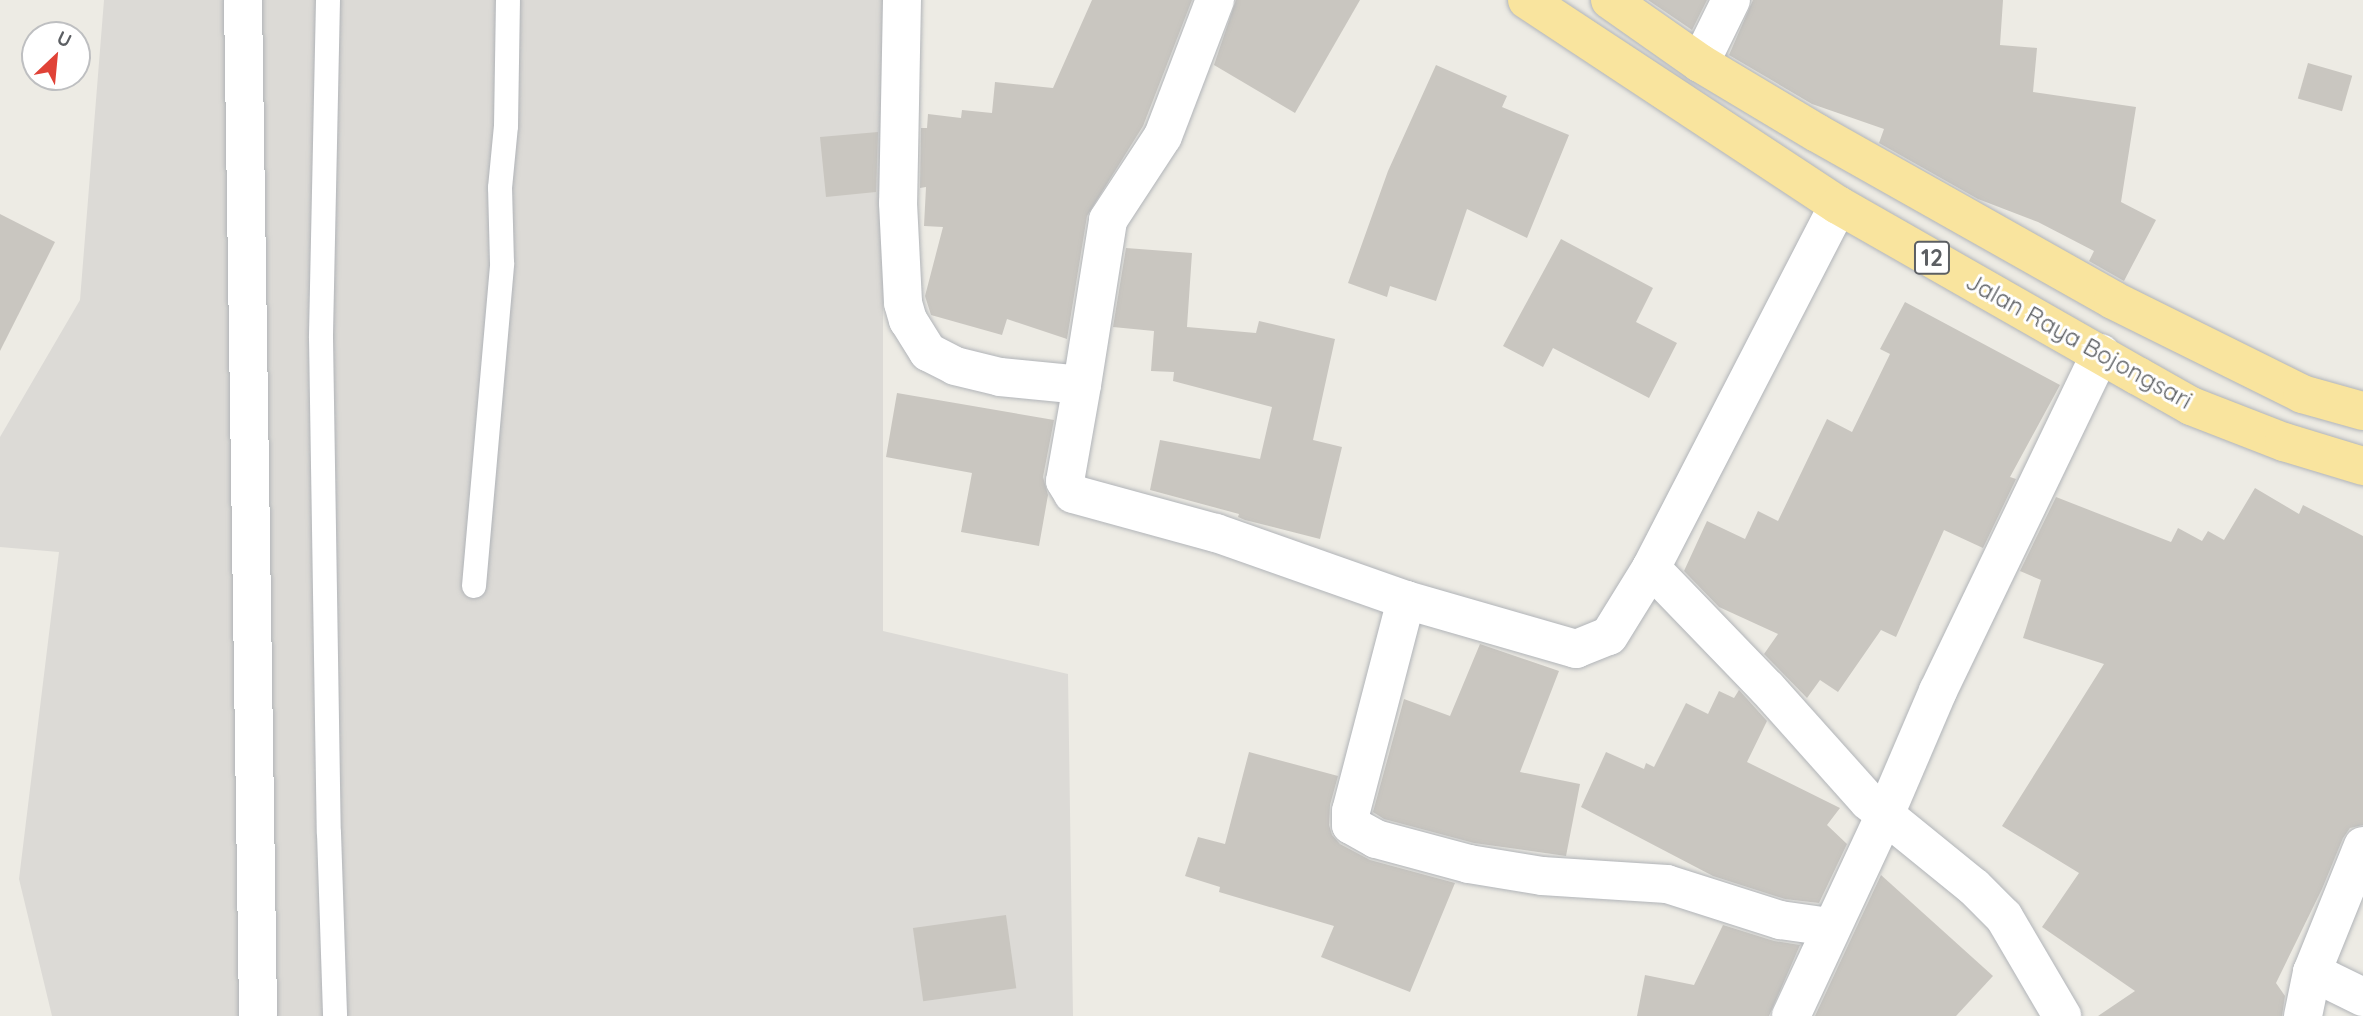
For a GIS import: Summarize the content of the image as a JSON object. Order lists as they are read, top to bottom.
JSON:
{
  "streets": {
    "highway": ["12", "Jalan Raya Bojongsari"]
  },
  "north": "top right"
}
